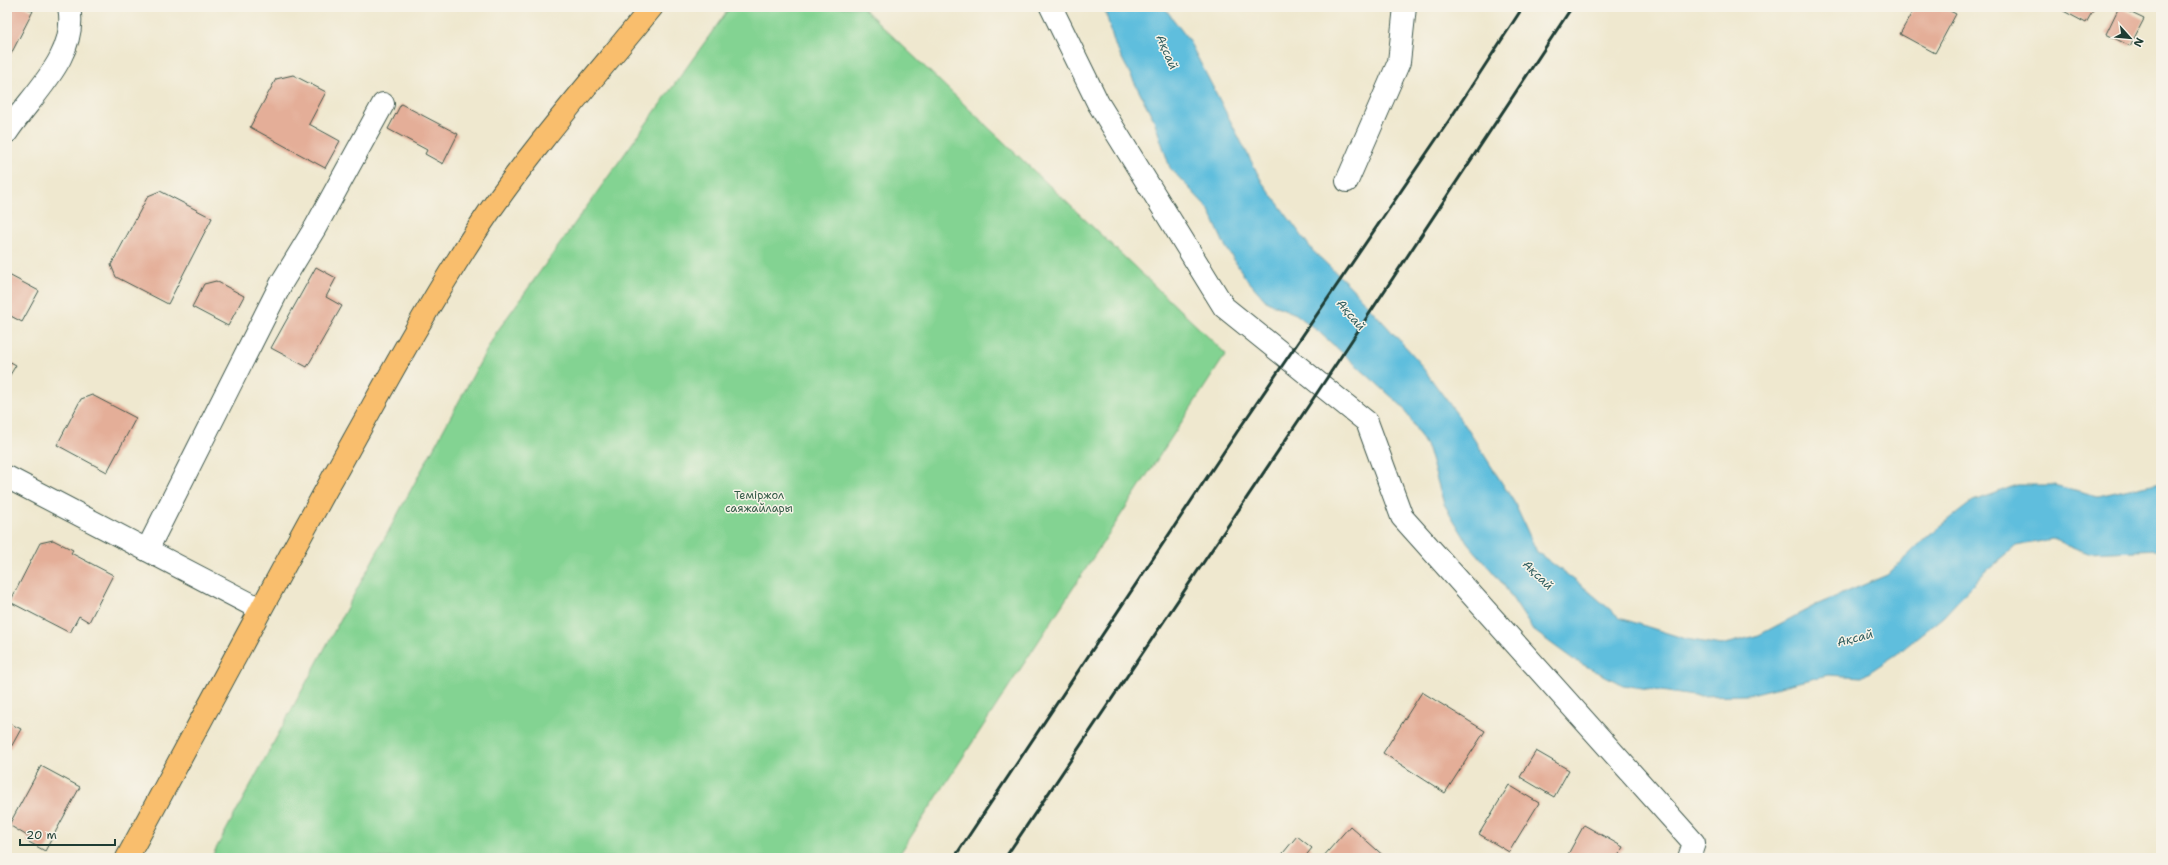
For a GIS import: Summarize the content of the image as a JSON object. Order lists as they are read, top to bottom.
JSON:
{
  "water": ["Ақсай"],
  "parks": ["Теміржол саяжайлары"],
  "scale_bar": "20 m",
  "north": "bottom right"
}
